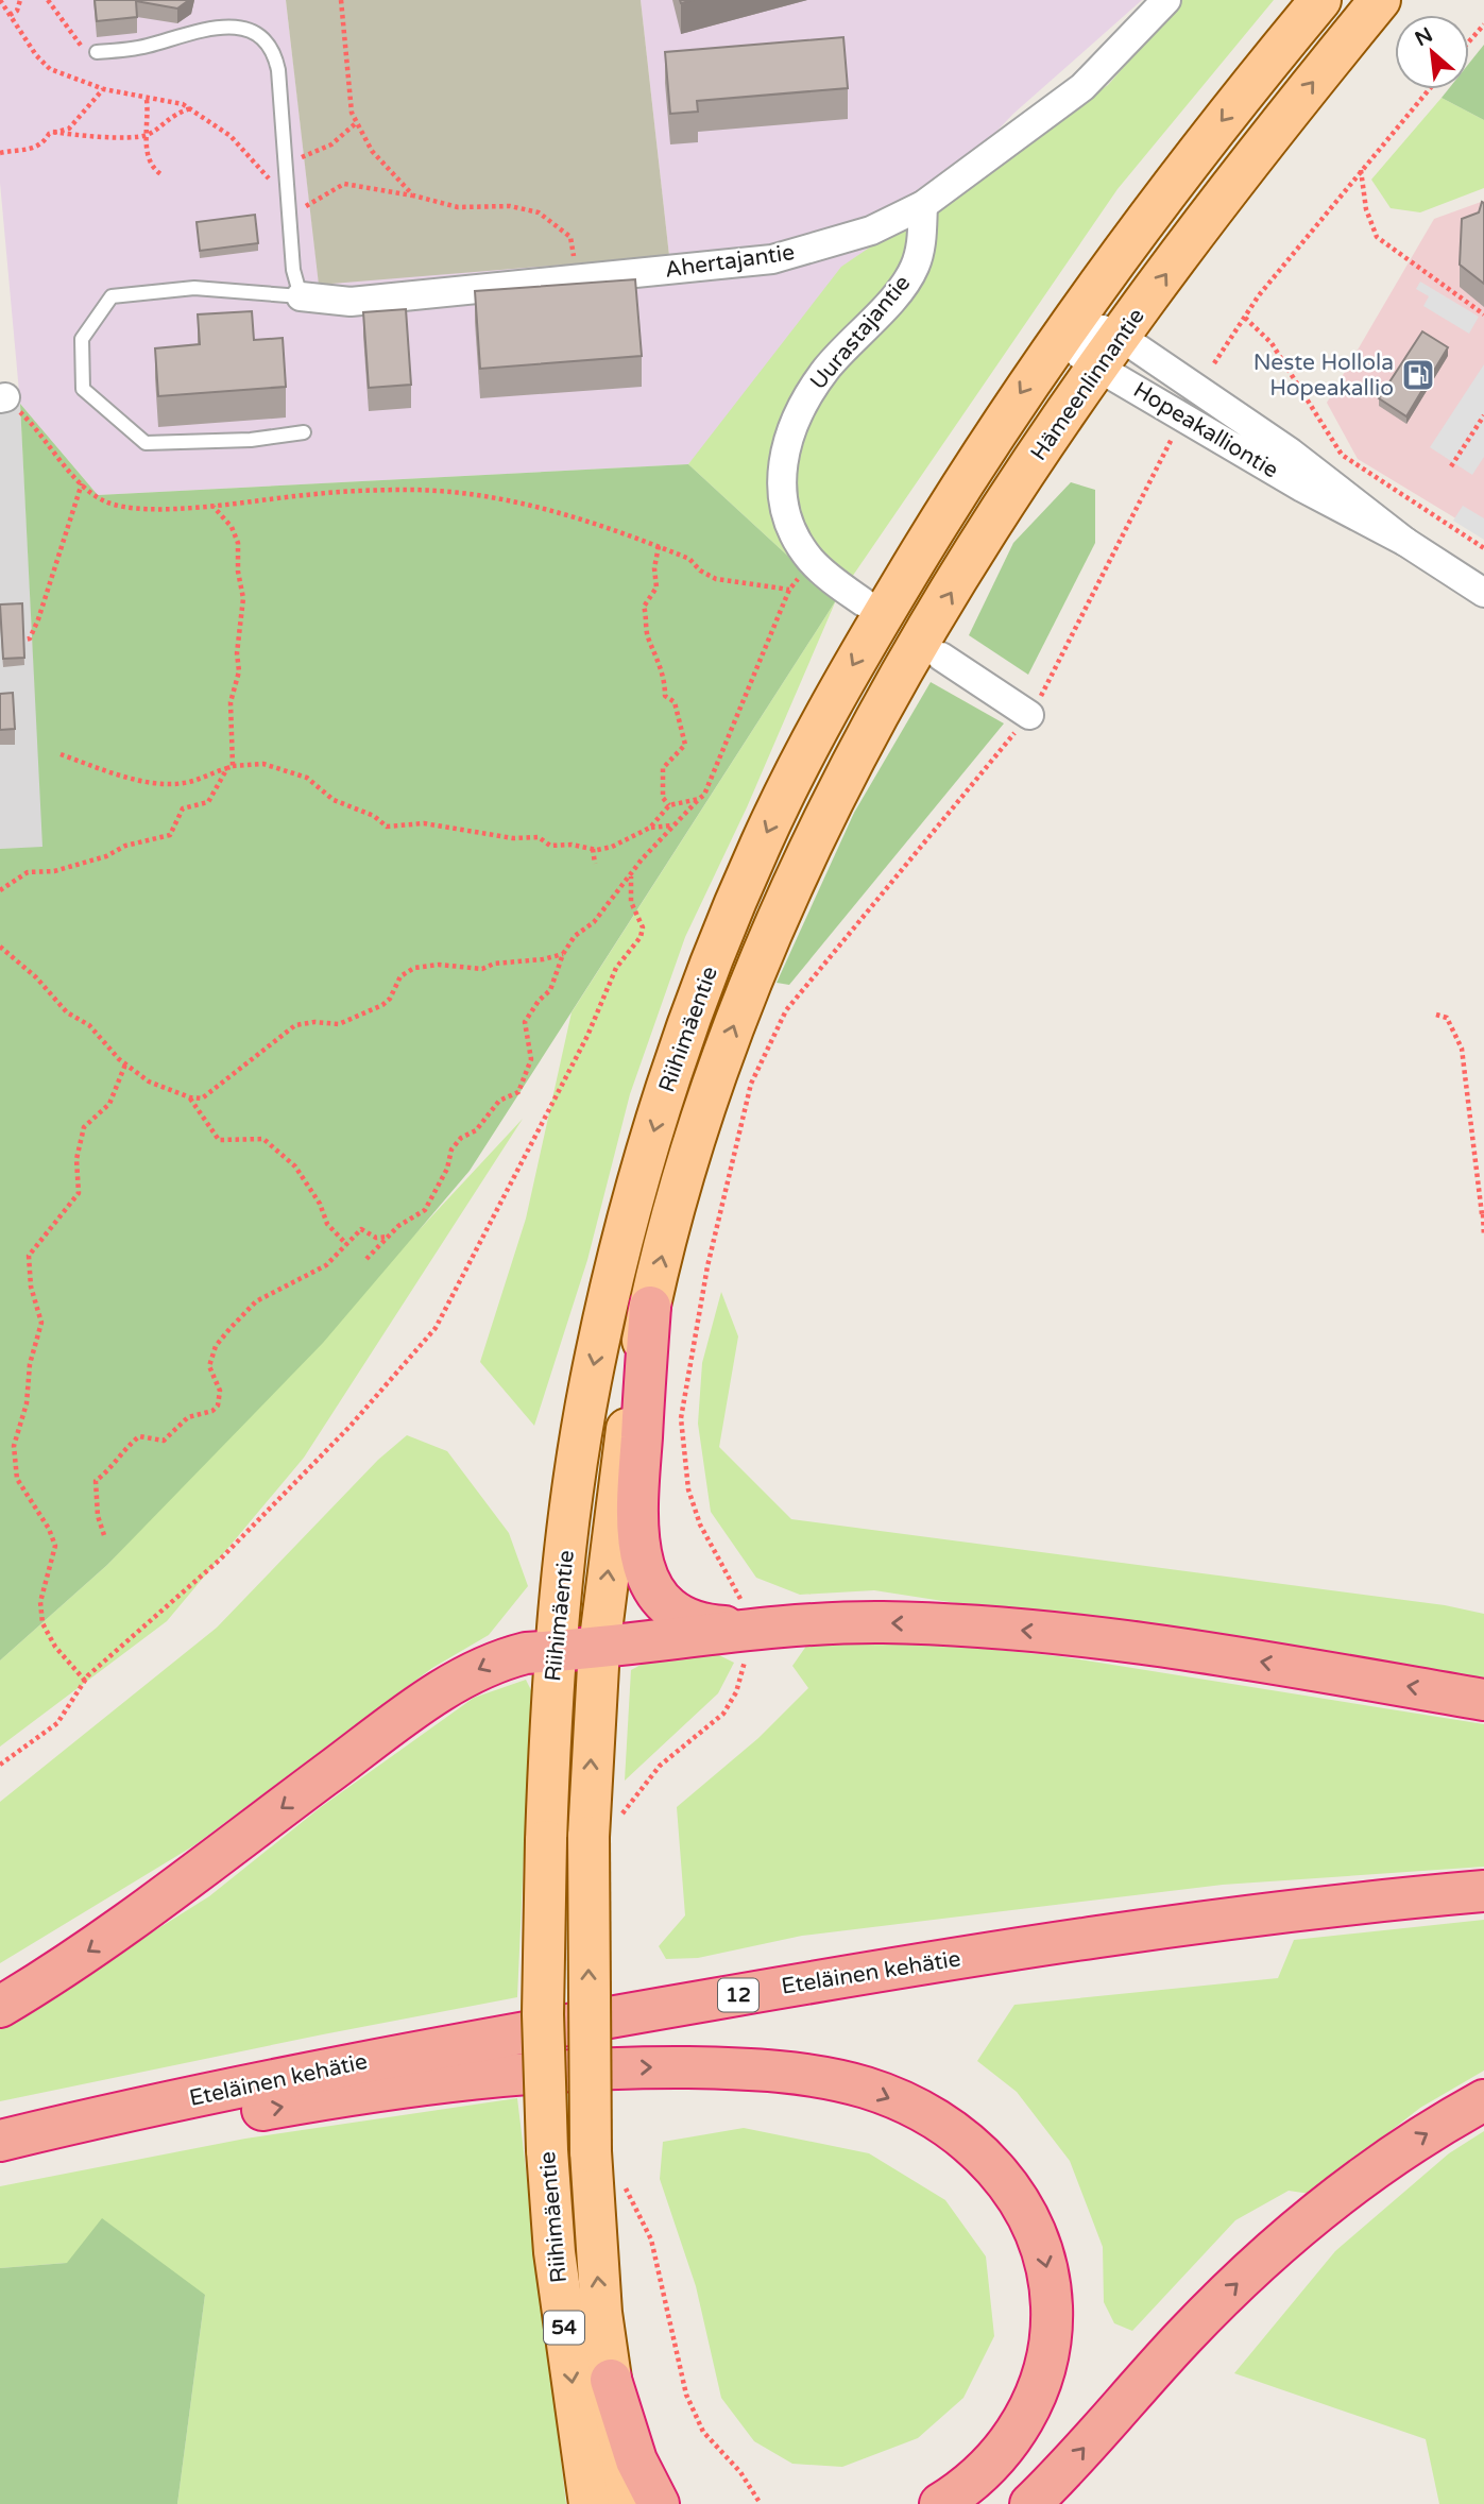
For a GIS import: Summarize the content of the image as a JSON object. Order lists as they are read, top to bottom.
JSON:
{
  "streets": {
    "highway": ["Eteläinen kehätie", "12"],
    "main road": ["Hämeenlinnantie", "Riihimäentie", "54"],
    "street": ["Ahertajantie", "Uurastajantie", "Hopeakalliontie"]
  },
  "crossings": [
    ["Ahertajantie", "Uurastajantie"],
    ["Hämeenlinnantie", "Hopeakalliontie"],
    ["Hämeenlinnantie", "Riihimäentie"],
    ["Hopeakalliontie", "Riihimäentie"]
  ],
  "places": {
    "fuel station": ["Neste Hollola Hopeakallio"]
  },
  "north": "top left"
}
